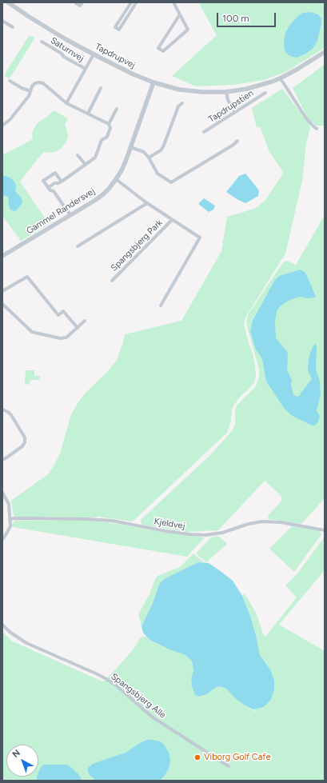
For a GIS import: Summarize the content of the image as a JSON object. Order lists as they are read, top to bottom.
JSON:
{
  "streets": {
    "street": [
      "Saturnvej",
      "Tapdrupvej",
      "Tapdrupstien",
      "Gammel Randersvej",
      "Spangsbjerg Park",
      "Kjeldvej",
      "Spangsbjerg Alle"
    ]
  },
  "crossings": [
    ["Saturnvej", "Tapdrupvej"],
    ["Tapdrupvej", "Gammel Randersvej"],
    ["Gammel Randersvej", "Spangsbjerg Park"]
  ],
  "places": ["Viborg Golf Cafe"],
  "scale_bar": "100 m",
  "north": "top left"
}
